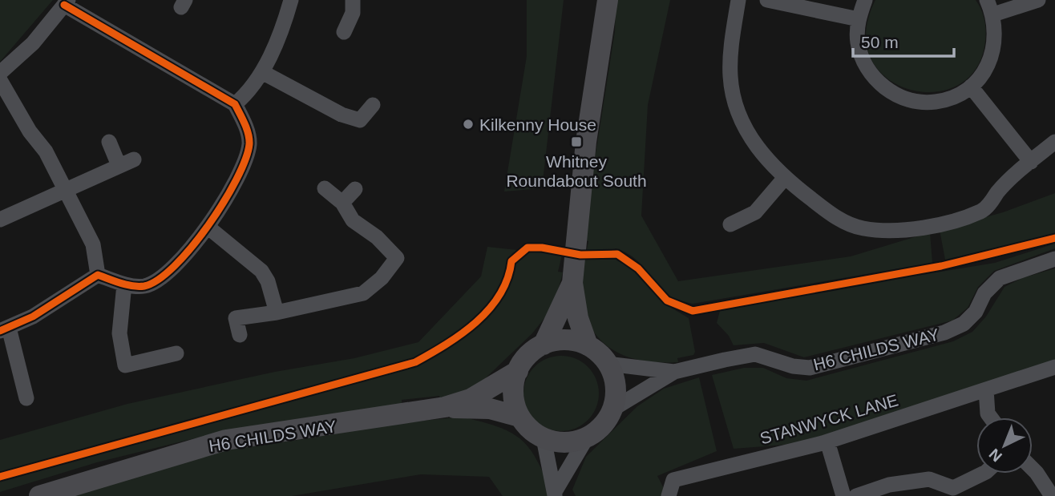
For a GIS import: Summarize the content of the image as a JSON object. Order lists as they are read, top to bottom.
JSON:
{
  "streets": {
    "street": ["H6 CHILDS WAY", "STANWYCK LANE"]
  },
  "places": {
    "other": ["Kilkenny House"],
    "transit": ["Whitney Roundabout South"]
  },
  "scale_bar": "50 m",
  "north": "bottom left"
}
